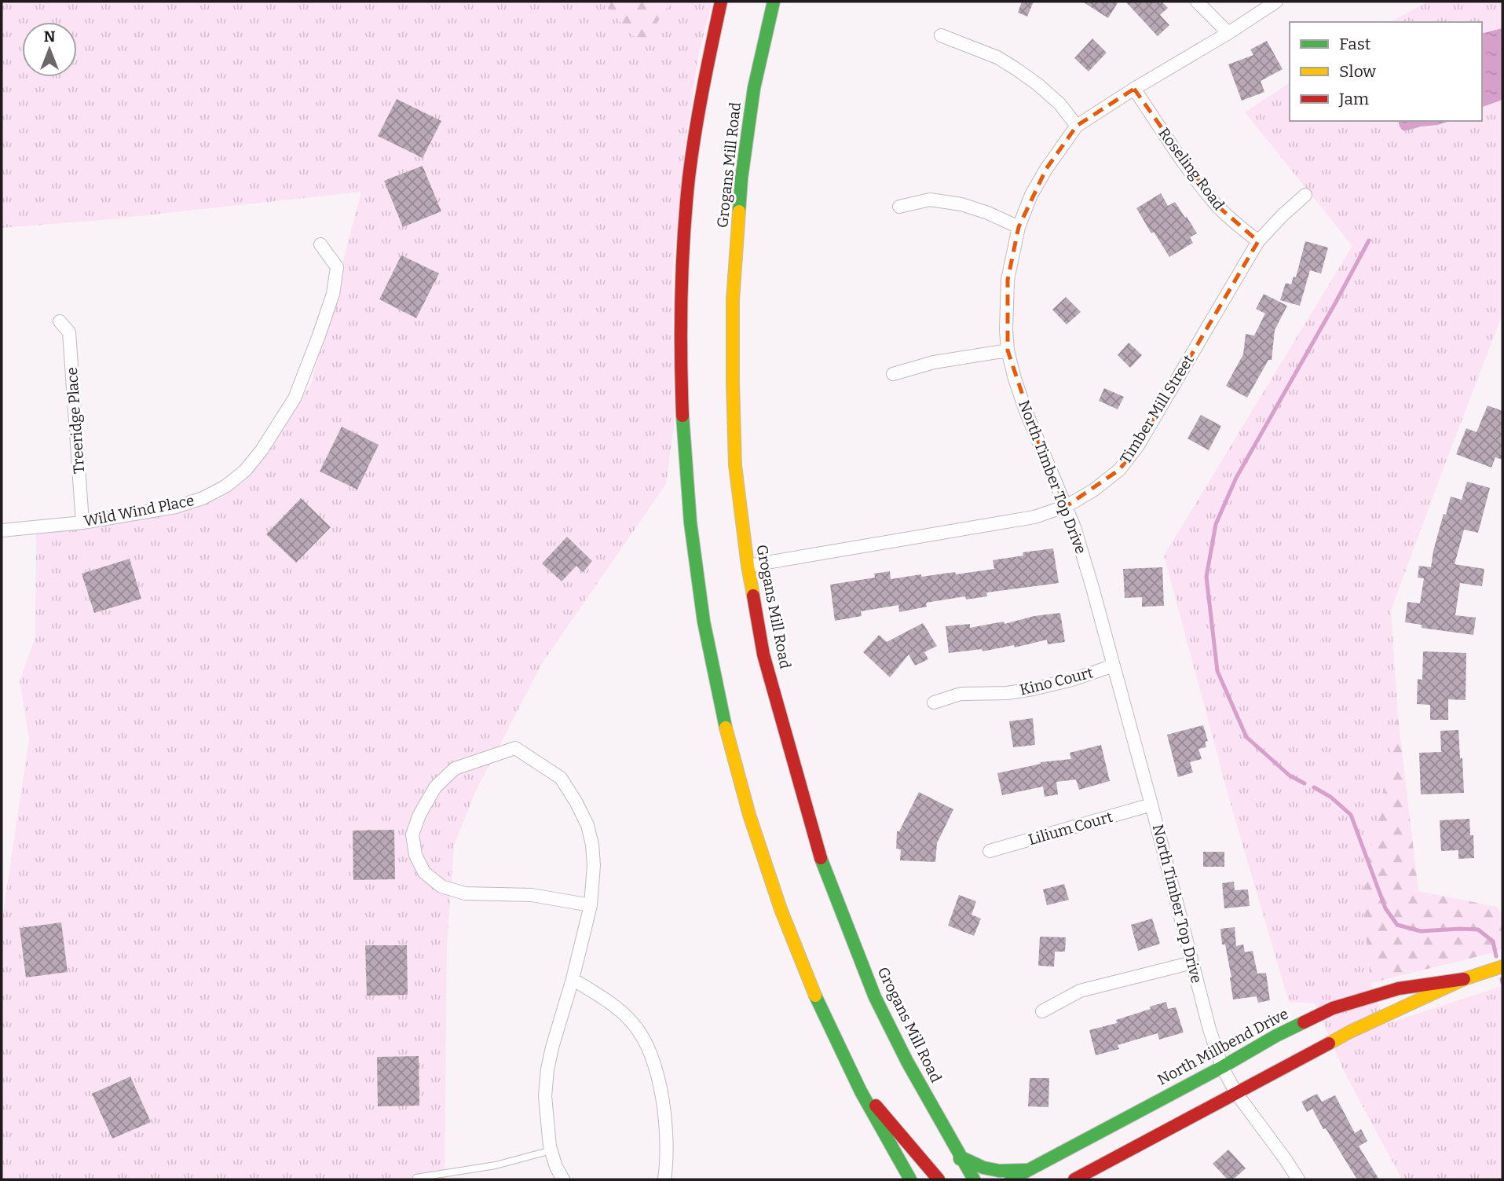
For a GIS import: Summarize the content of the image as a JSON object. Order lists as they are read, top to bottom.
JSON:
{
  "streets": {
    "main road": ["Grogans Mill Road", "North Millbend Drive"],
    "street": [
      "Roseling Road",
      "Timber Mill Street",
      "Treeridge Place",
      "North Timber Top Drive",
      "Wild Wind Place",
      "Kino Court",
      "Lilium Court"
    ]
  },
  "crossings": [
    ["Grogans Mill Road", "Timber Mill Street"],
    ["Roseling Road", "Timber Mill Street"],
    ["Roseling Road", "North Timber Top Drive"],
    ["Timber Mill Street", "North Timber Top Drive"],
    ["Treeridge Place", "Wild Wind Place"],
    ["North Timber Top Drive", "Kino Court"],
    ["North Timber Top Drive", "Lilium Court"],
    ["North Timber Top Drive", "North Millbend Drive"]
  ],
  "legend": ["Fast", "Slow", "Jam"],
  "north": "top"
}
